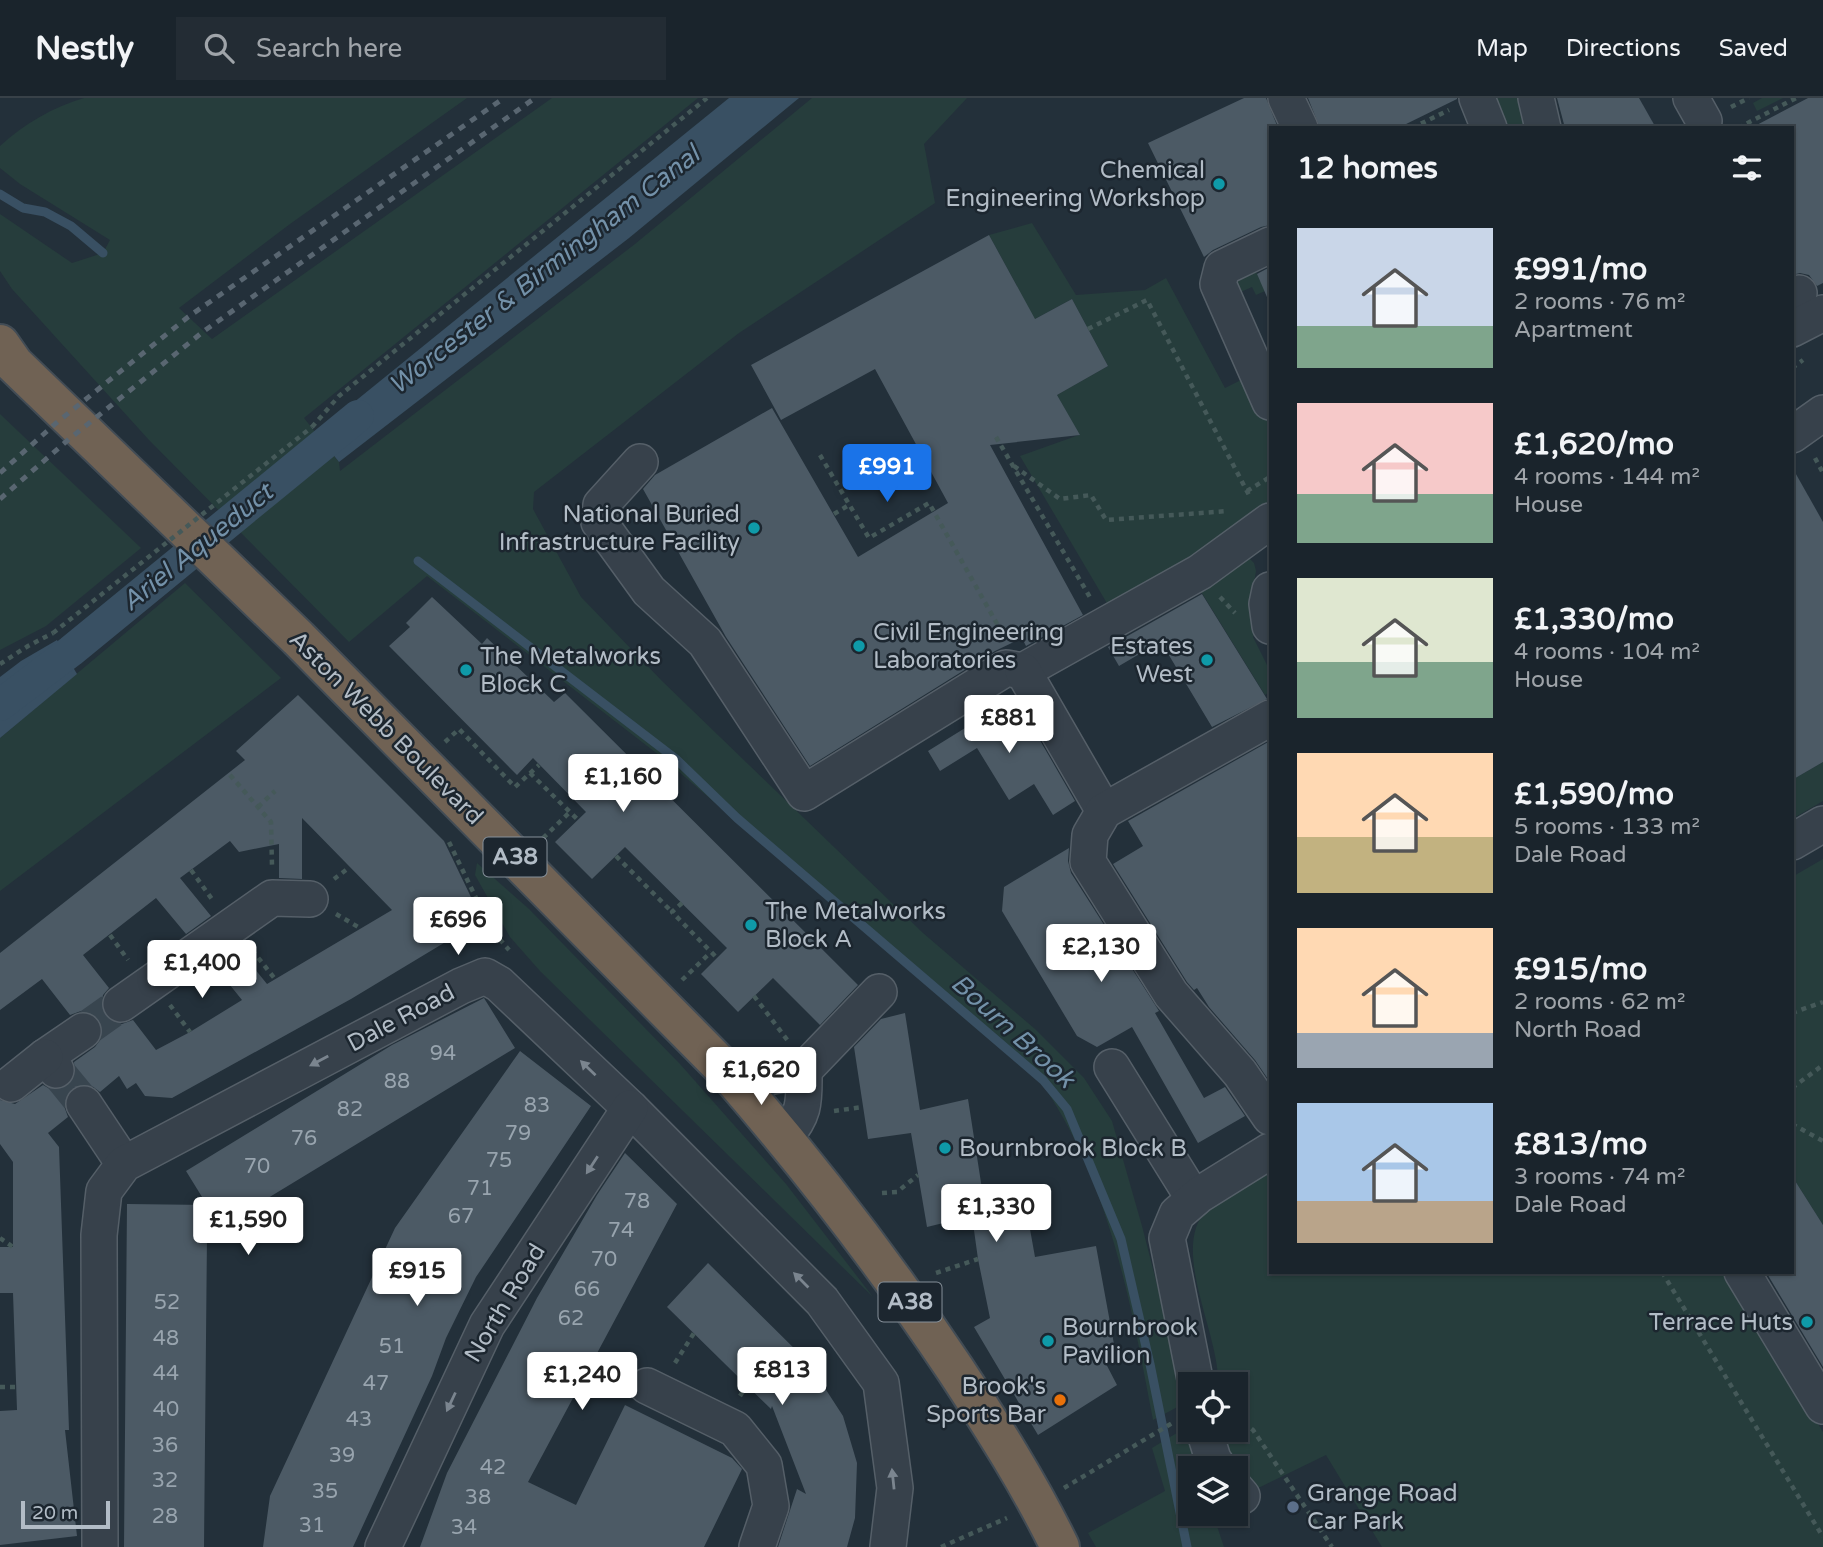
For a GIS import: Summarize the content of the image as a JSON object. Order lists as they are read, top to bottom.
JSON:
{
  "streets": {
    "highway": ["Aston Webb Boulevard", "A38"],
    "street": ["Dale Road", "North Road"]
  },
  "crossings": [
    ["Dale Road", "North Road"]
  ],
  "one_way": ["North Road"],
  "water": ["Worcester & Birmingham Canal", "Ariel Aqueduct", "Bourn Brook"],
  "places": [
    "Chemical Engineering Workshop",
    "National Buried Infrastructure Facility",
    "Civil Engineering Laboratories",
    "Estates West",
    "The Metalworks Block C",
    "The Metalworks Block A",
    "Bournbrook Block B",
    "Terrace Huts",
    "Bournbrook Pavilion",
    "Brook's Sports Bar",
    "Grange Road Car Park"
  ],
  "house_numbers": [
    "94",
    "88",
    "83",
    "82",
    "79",
    "76",
    "75",
    "70",
    "71",
    "78",
    "67",
    "74",
    "70",
    "66",
    "52",
    "62",
    "48",
    "51",
    "44",
    "47",
    "40",
    "43",
    "36",
    "39",
    "42",
    "32",
    "35",
    "38",
    "28",
    "31",
    "34"
  ],
  "scale_bar": "20 m",
  "page": {
    "header": "Nestly",
    "search": "Search here",
    "nav": ["Map", "Directions", "Saved"],
    "heading": "12 homes",
    "list": [
      {
        "name": "£991/mo",
        "note": "2 rooms · 76 m² · Apartment"
      },
      {
        "name": "£1,620/mo",
        "note": "4 rooms · 144 m² · House"
      },
      {
        "name": "£1,330/mo",
        "note": "4 rooms · 104 m² · House"
      },
      {
        "name": "£1,590/mo",
        "note": "5 rooms · 133 m² · Dale Road"
      },
      {
        "name": "£915/mo",
        "note": "2 rooms · 62 m² · North Road"
      },
      {
        "name": "£813/mo",
        "note": "3 rooms · 74 m² · Dale Road"
      }
    ],
    "price": [
      "£991",
      "£881",
      "£1,160",
      "£696",
      "£2,130",
      "£1,400",
      "£1,620",
      "£1,330",
      "£1,590",
      "£915",
      "£813",
      "£1,240"
    ],
    "scale": "20 m"
  }
}
